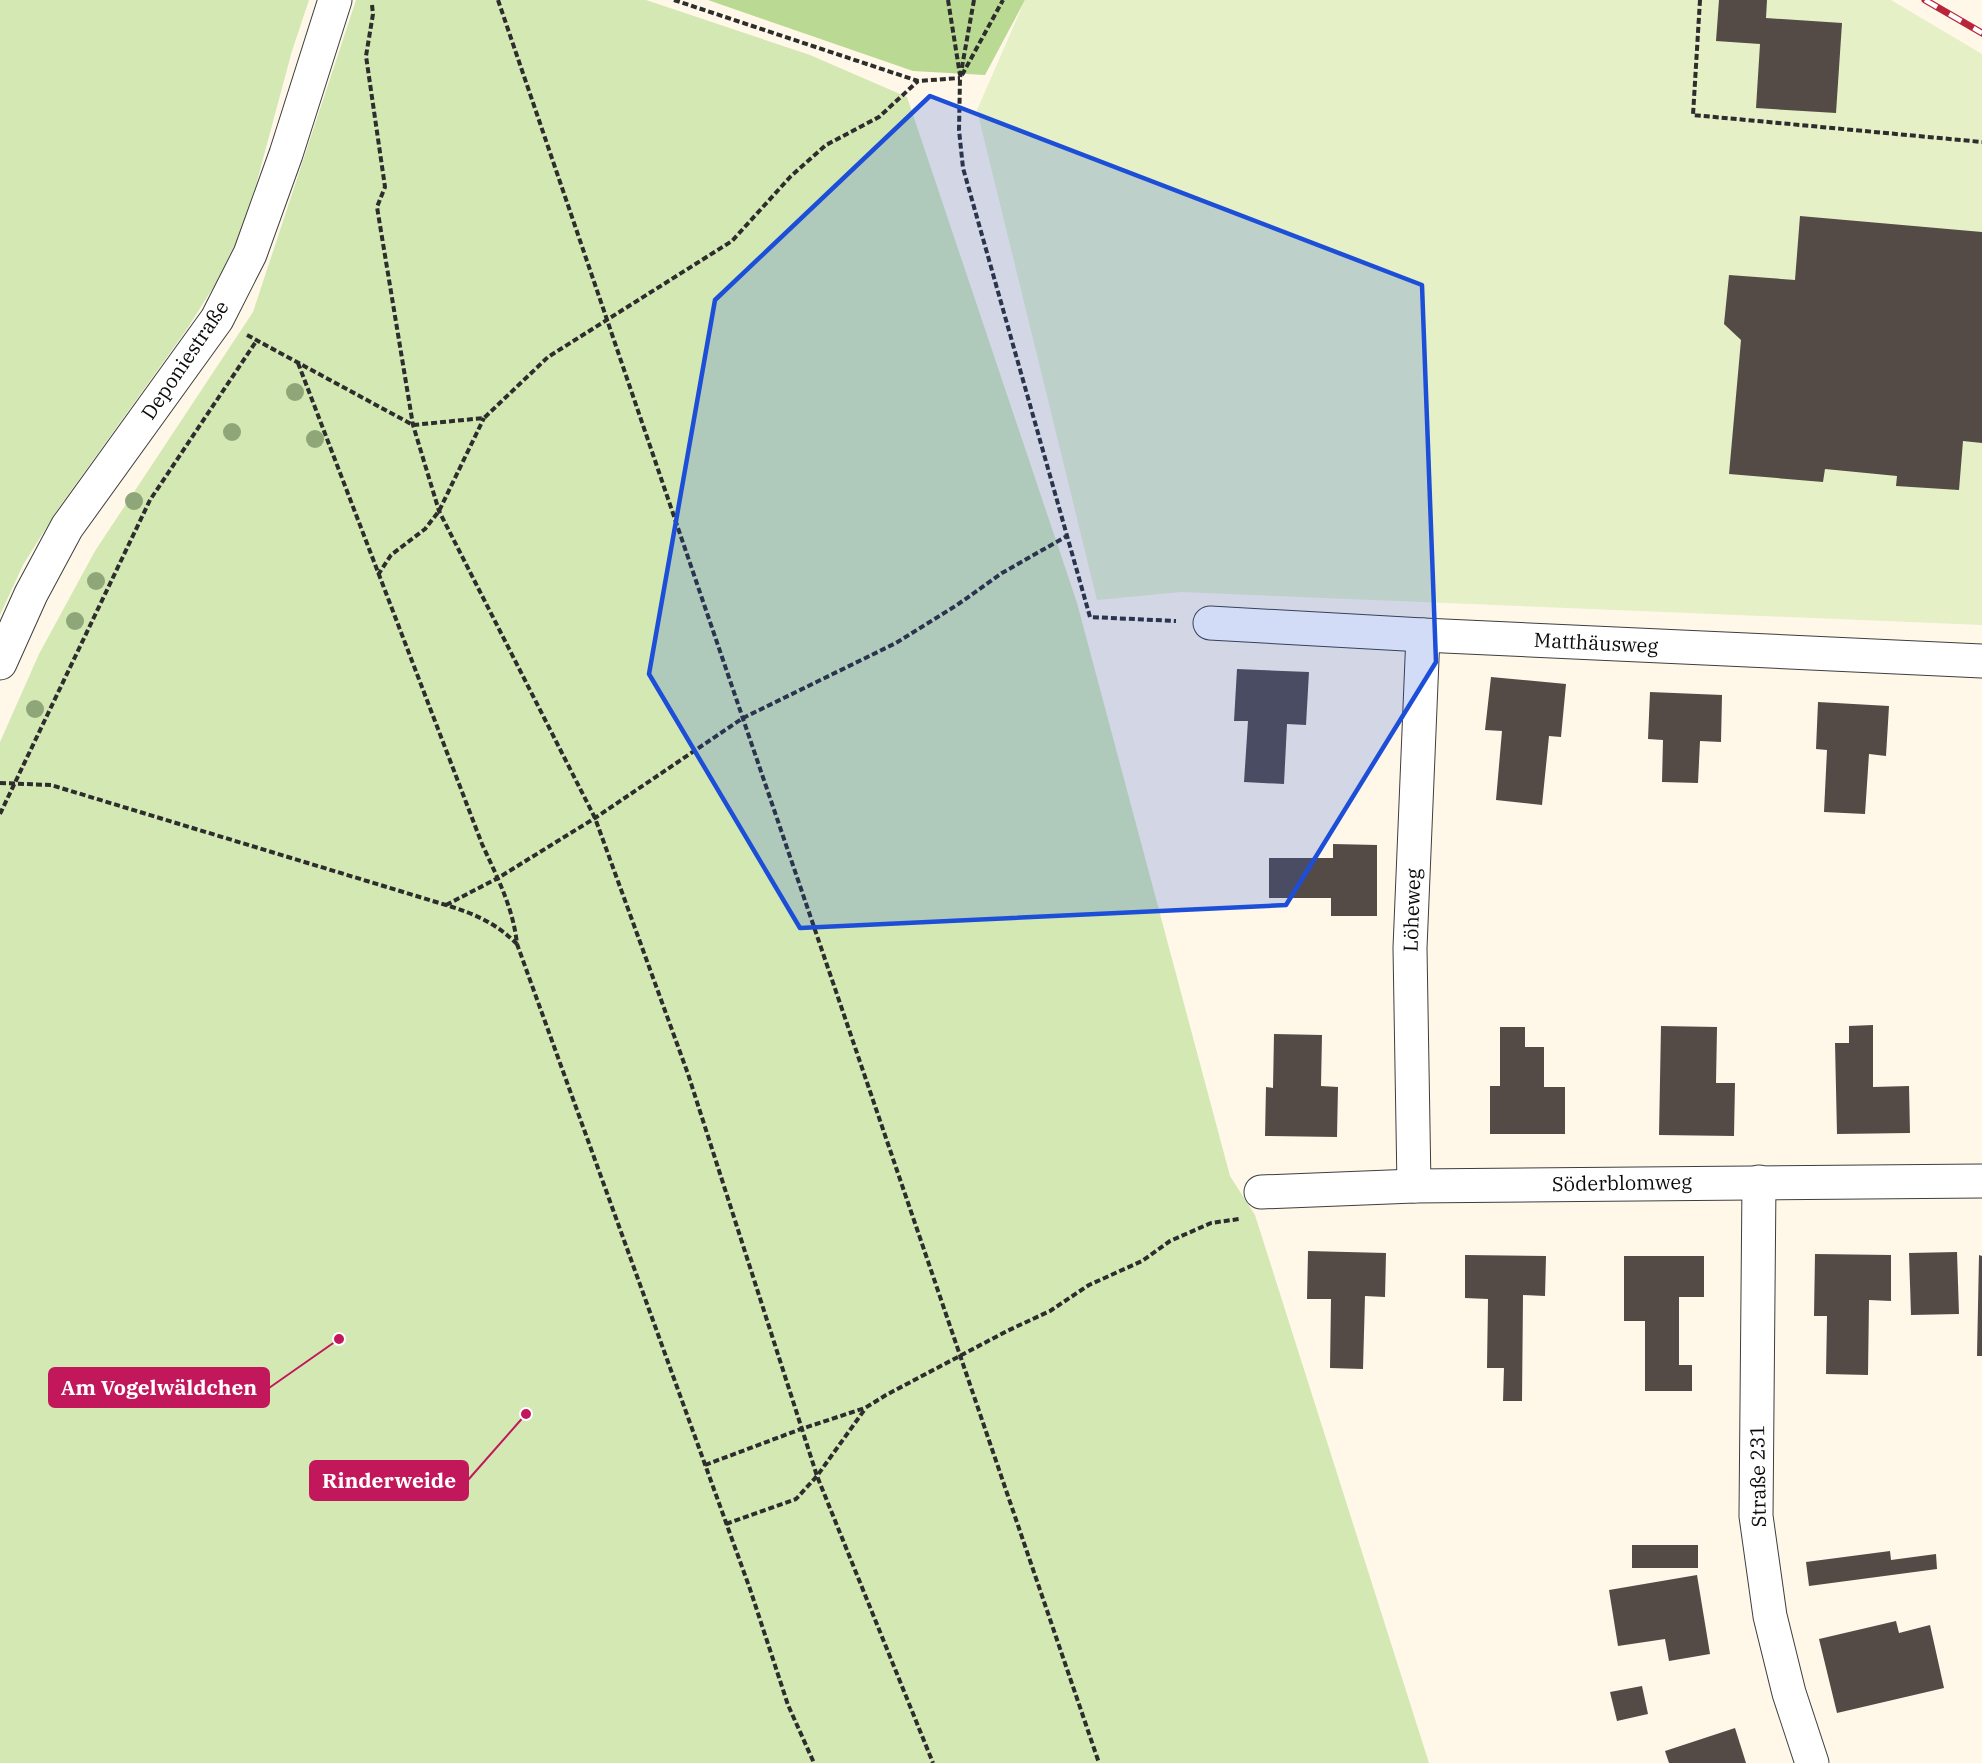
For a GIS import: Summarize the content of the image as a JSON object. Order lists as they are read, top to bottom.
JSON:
{
  "streets": {
    "street": [
      "Deponiestraße",
      "Matthäusweg",
      "Löheweg",
      "Söderblomweg",
      "Straße 231"
    ]
  },
  "crossings": [
    ["Matthäusweg", "Löheweg"],
    ["Löheweg", "Söderblomweg"],
    ["Söderblomweg", "Straße 231"]
  ],
  "places": ["Am Vogelwäldchen", "Rinderweide"]
}
